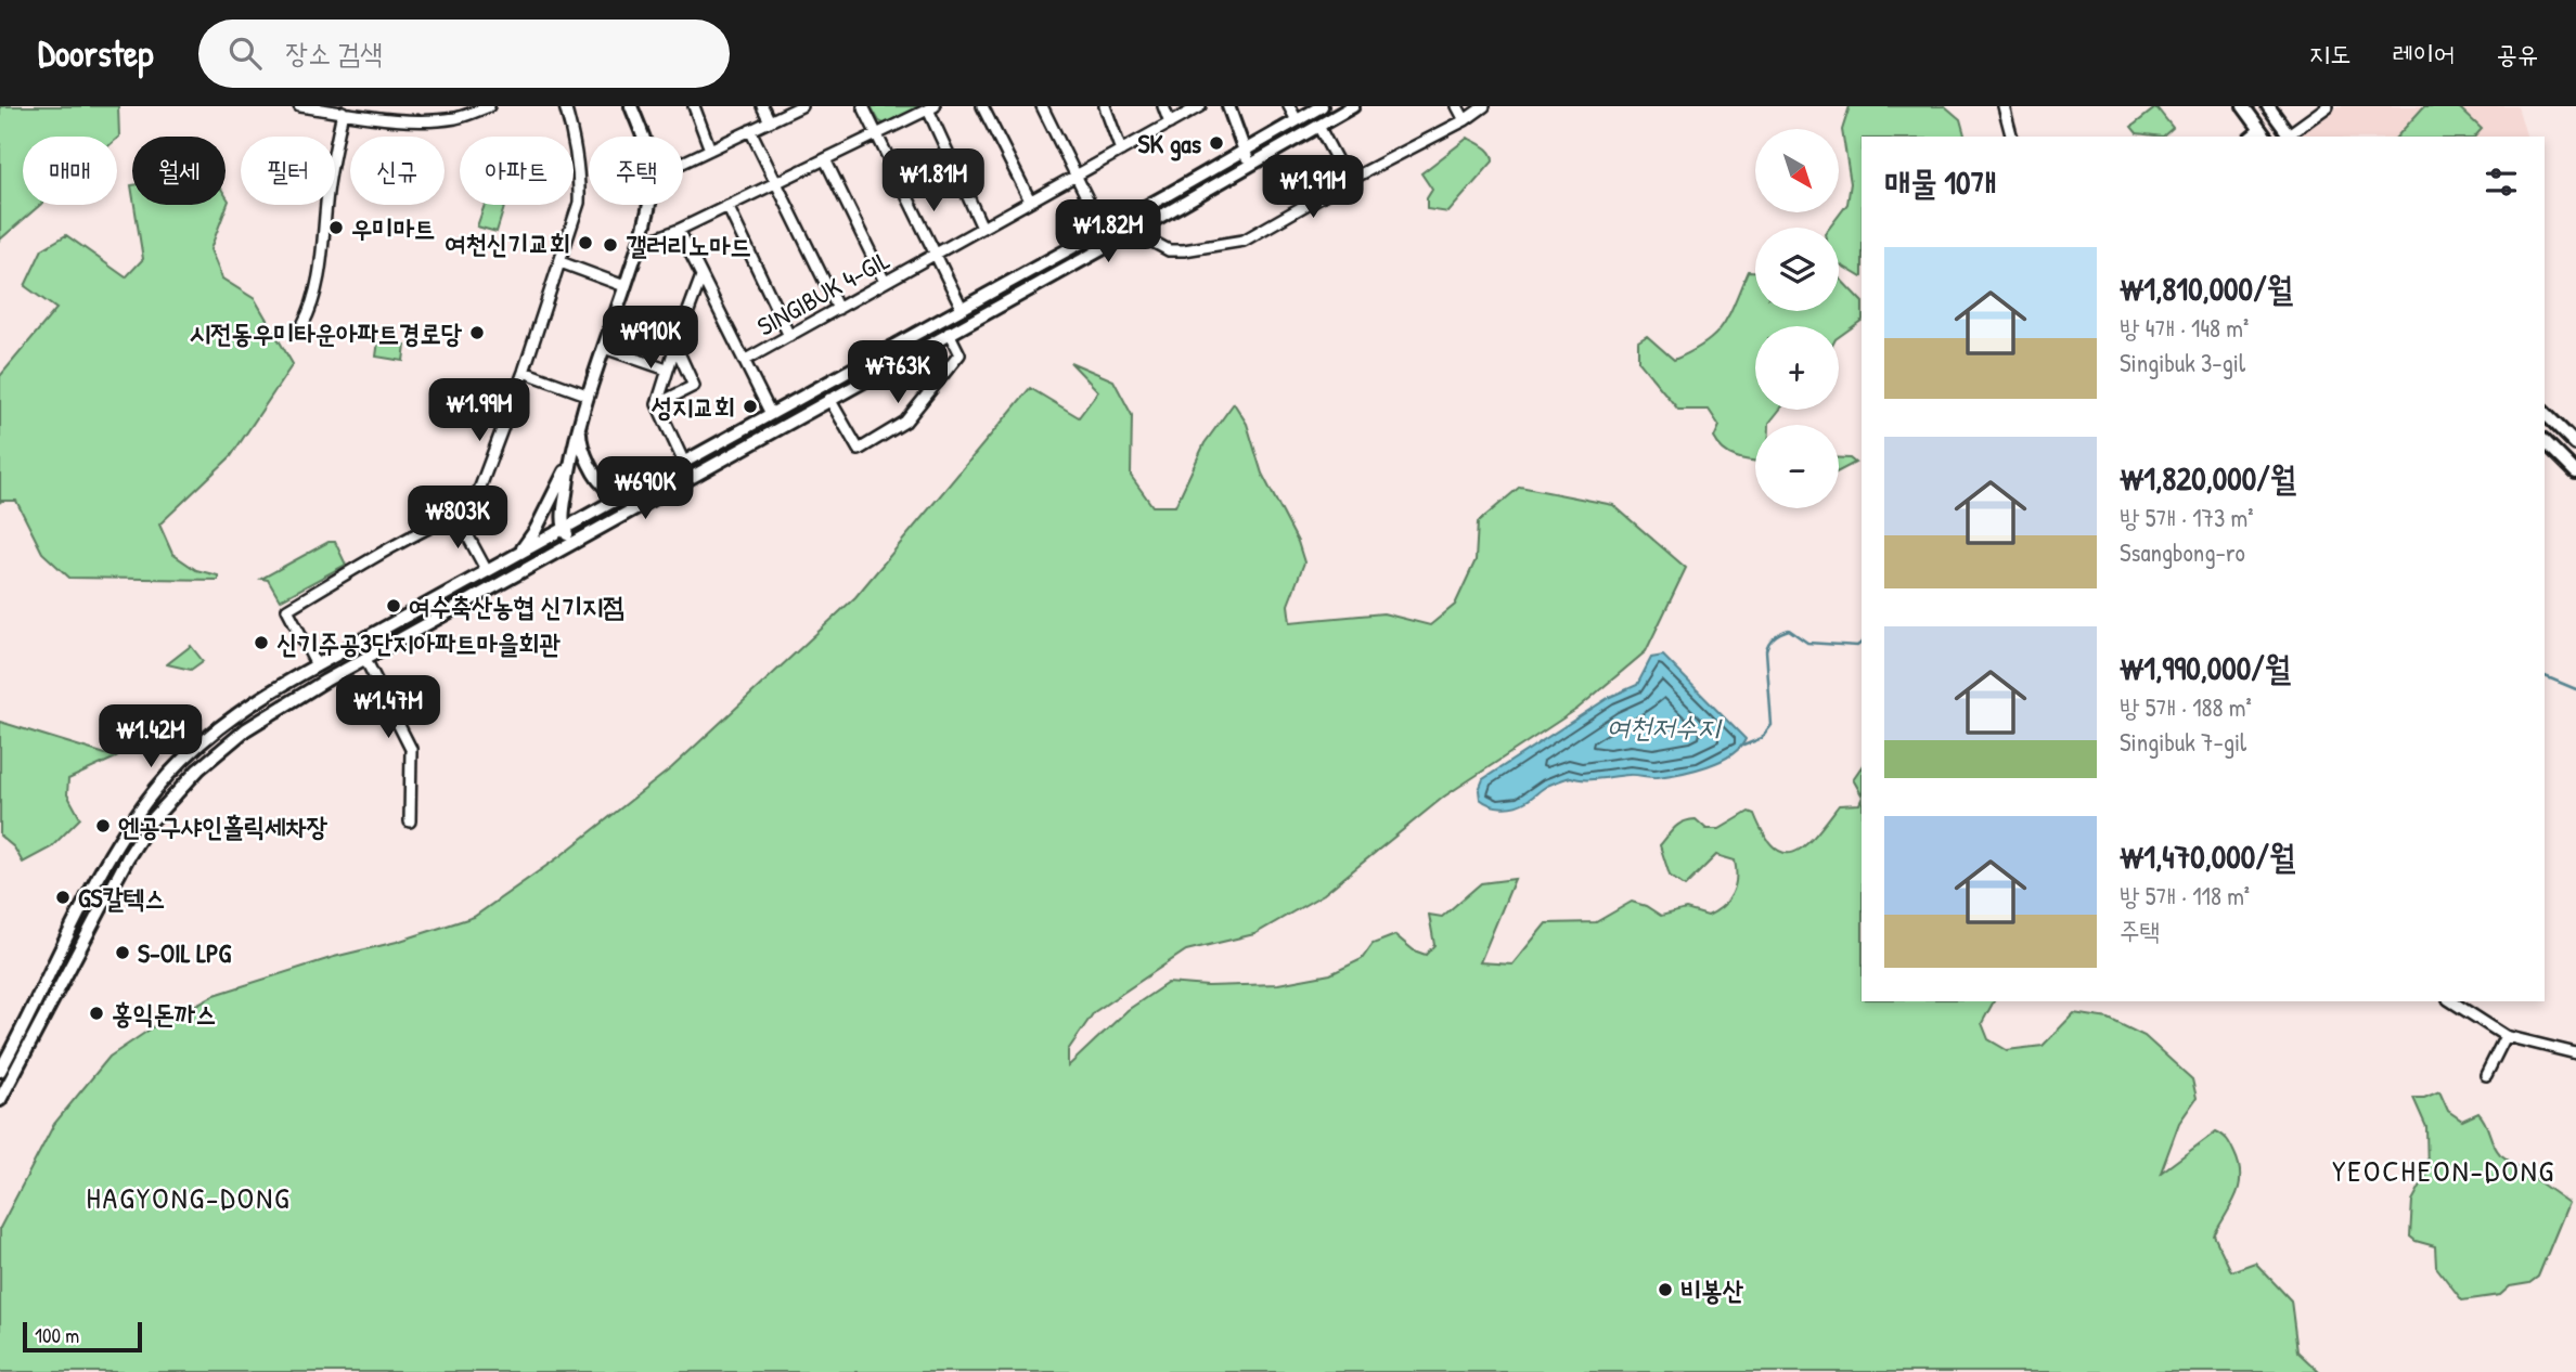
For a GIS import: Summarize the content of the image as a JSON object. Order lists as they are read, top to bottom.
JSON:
{
  "streets": {
    "street": ["SINGIBUK 4-GIL"]
  },
  "districts": ["YEOCHEON-DONG", "HAGYONG-DONG"],
  "water": ["여천저수지"],
  "places": [
    "SK gas",
    "우미마트",
    "여천신기교회",
    "갤러리노마드",
    "시전동우미타운아파트경로당",
    "성지교회",
    "여수축산농협 신기지점",
    "신기주공3단지아파트마을회관",
    "엔공구샤인홀릭세차장",
    "GS칼텍스",
    "S-OIL LPG",
    "홍익돈까스",
    "비봉산"
  ],
  "scale_bar": "100 m",
  "north": "bottom right",
  "page": {
    "header": "Doorstep",
    "search": "장소 검색",
    "nav": ["지도", "레이어", "공유"],
    "map_buttons": ["+", "−"],
    "chip": [
      "매매",
      "월세",
      "필터",
      "신규",
      "아파트",
      "주택"
    ],
    "heading": "매물 10개",
    "price": [
      "₩1.81M",
      "₩1.91M",
      "₩1.82M",
      "₩910K",
      "₩763K",
      "₩1.99M",
      "₩690K",
      "₩803K",
      "₩1.47M",
      "₩1.42M"
    ],
    "list": [
      {
        "name": "₩1,810,000/월",
        "note": "방 4개 · 148 m² · Singibuk 3-gil"
      },
      {
        "name": "₩1,820,000/월",
        "note": "방 5개 · 173 m² · Ssangbong-ro"
      },
      {
        "name": "₩1,990,000/월",
        "note": "방 5개 · 188 m² · Singibuk 7-gil"
      },
      {
        "name": "₩1,470,000/월",
        "note": "방 5개 · 118 m² · 주택"
      }
    ],
    "scale": "100 m"
  }
}
